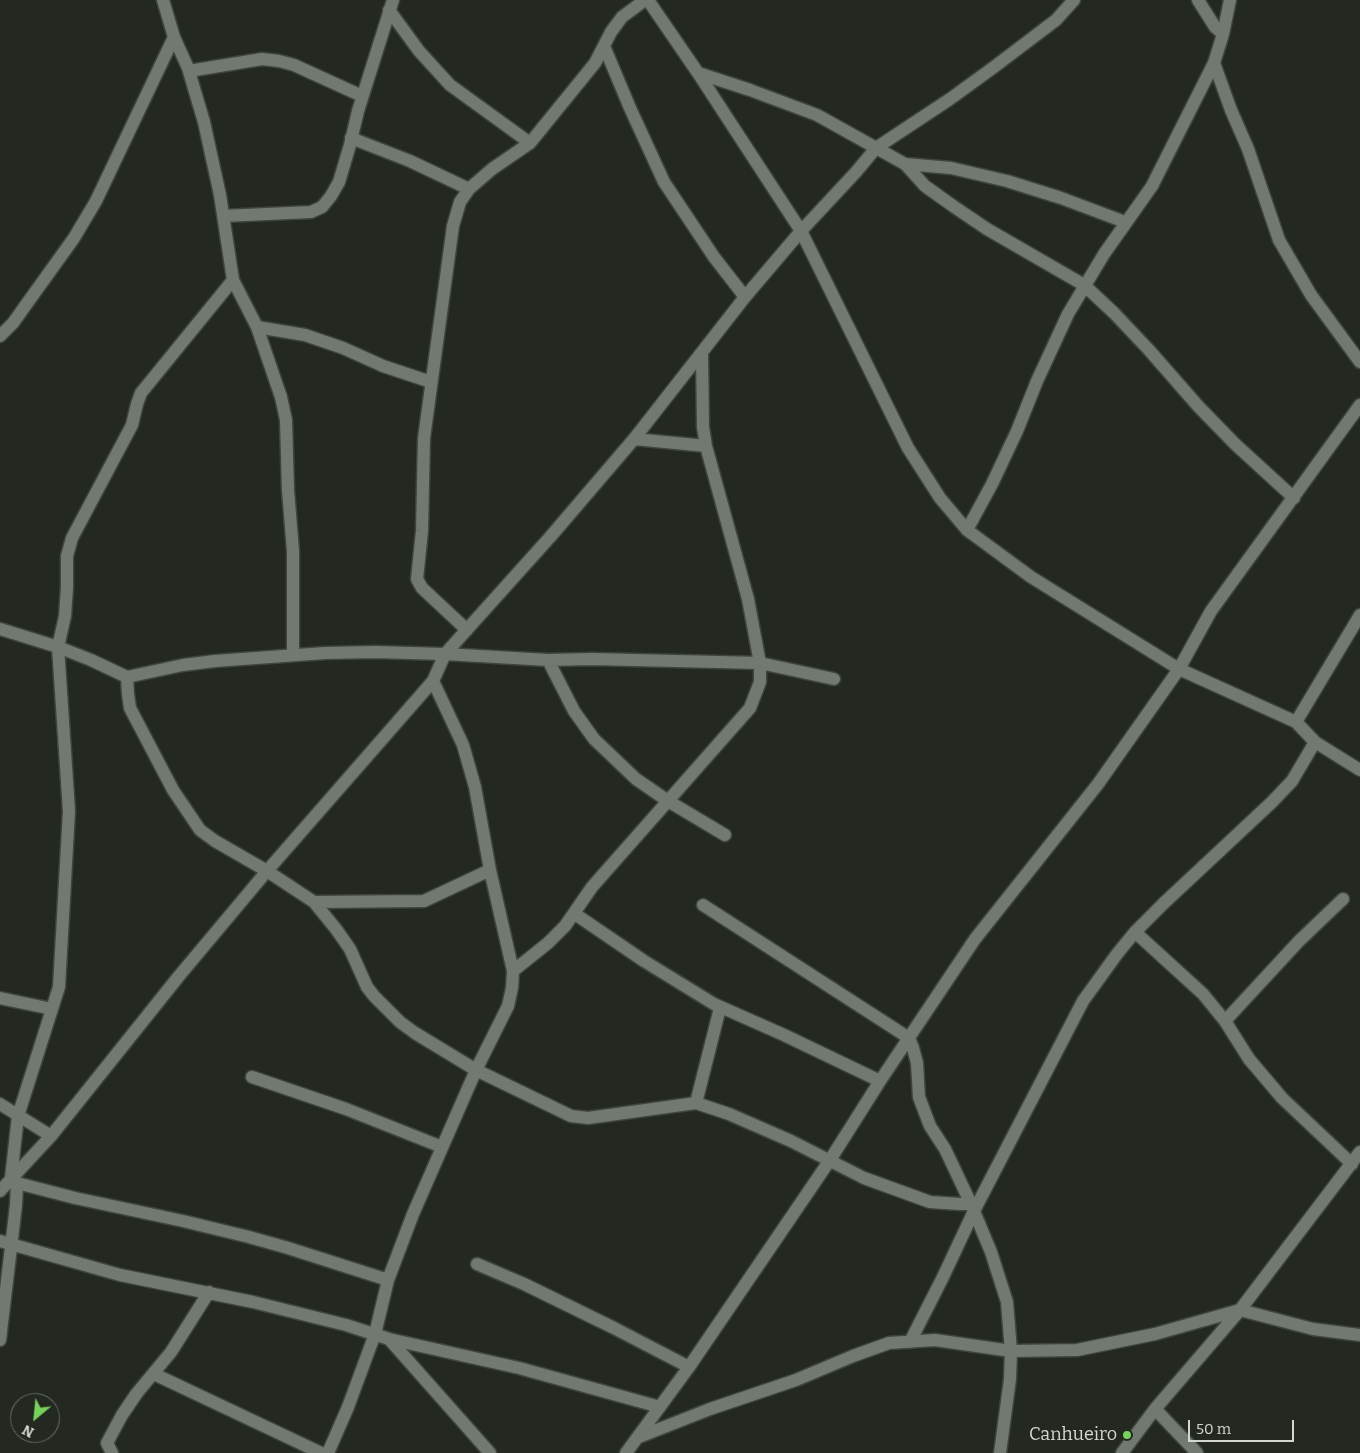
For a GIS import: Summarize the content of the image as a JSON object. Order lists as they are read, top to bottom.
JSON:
{
  "places": ["Canhueiro"],
  "scale_bar": "50 m",
  "north": "bottom left"
}
